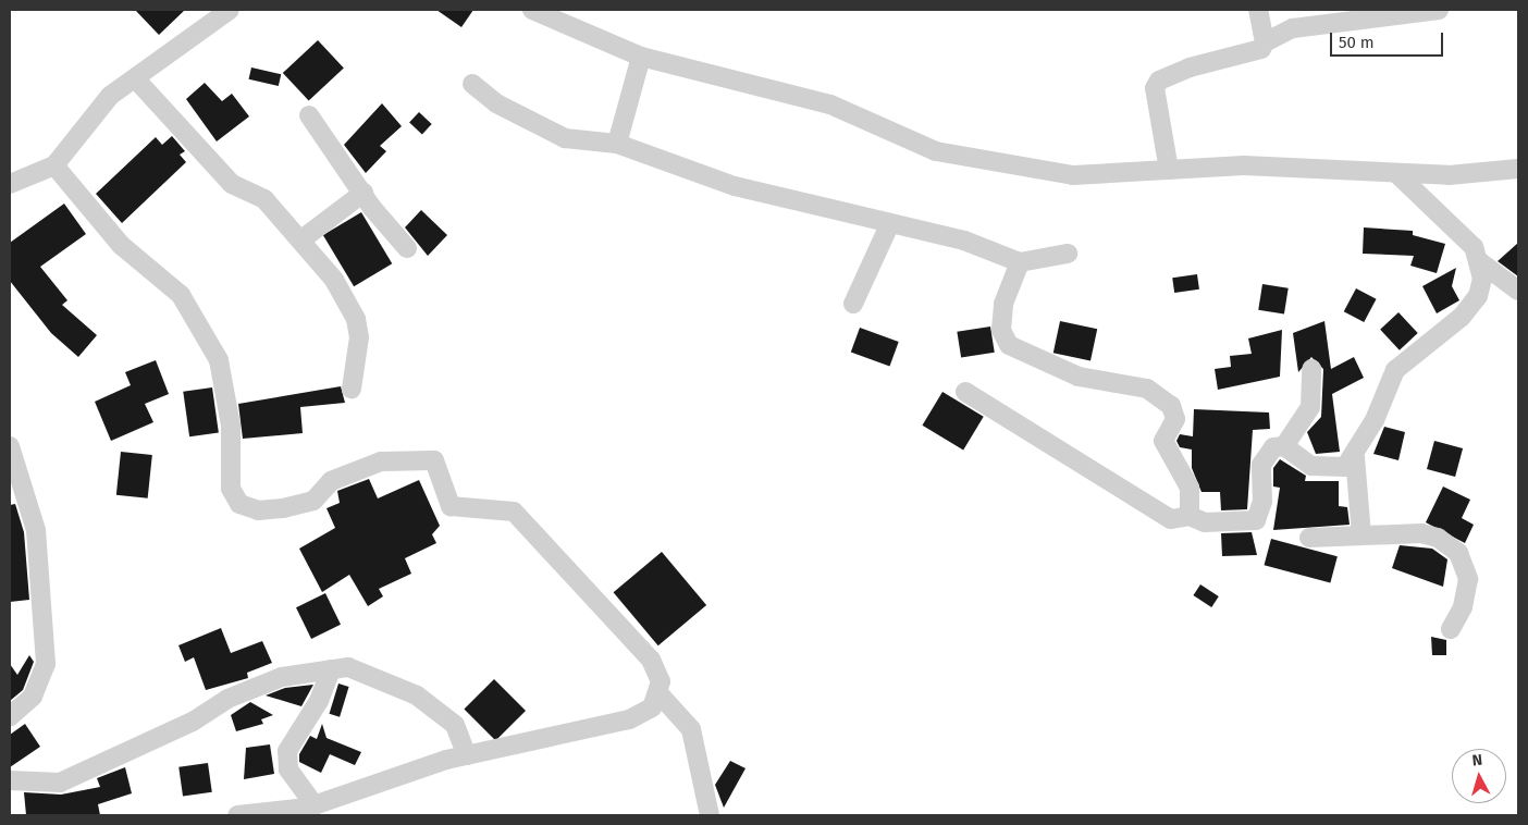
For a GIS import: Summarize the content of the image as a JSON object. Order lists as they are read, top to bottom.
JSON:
{
  "scale_bar": "50 m",
  "north": "top"
}
